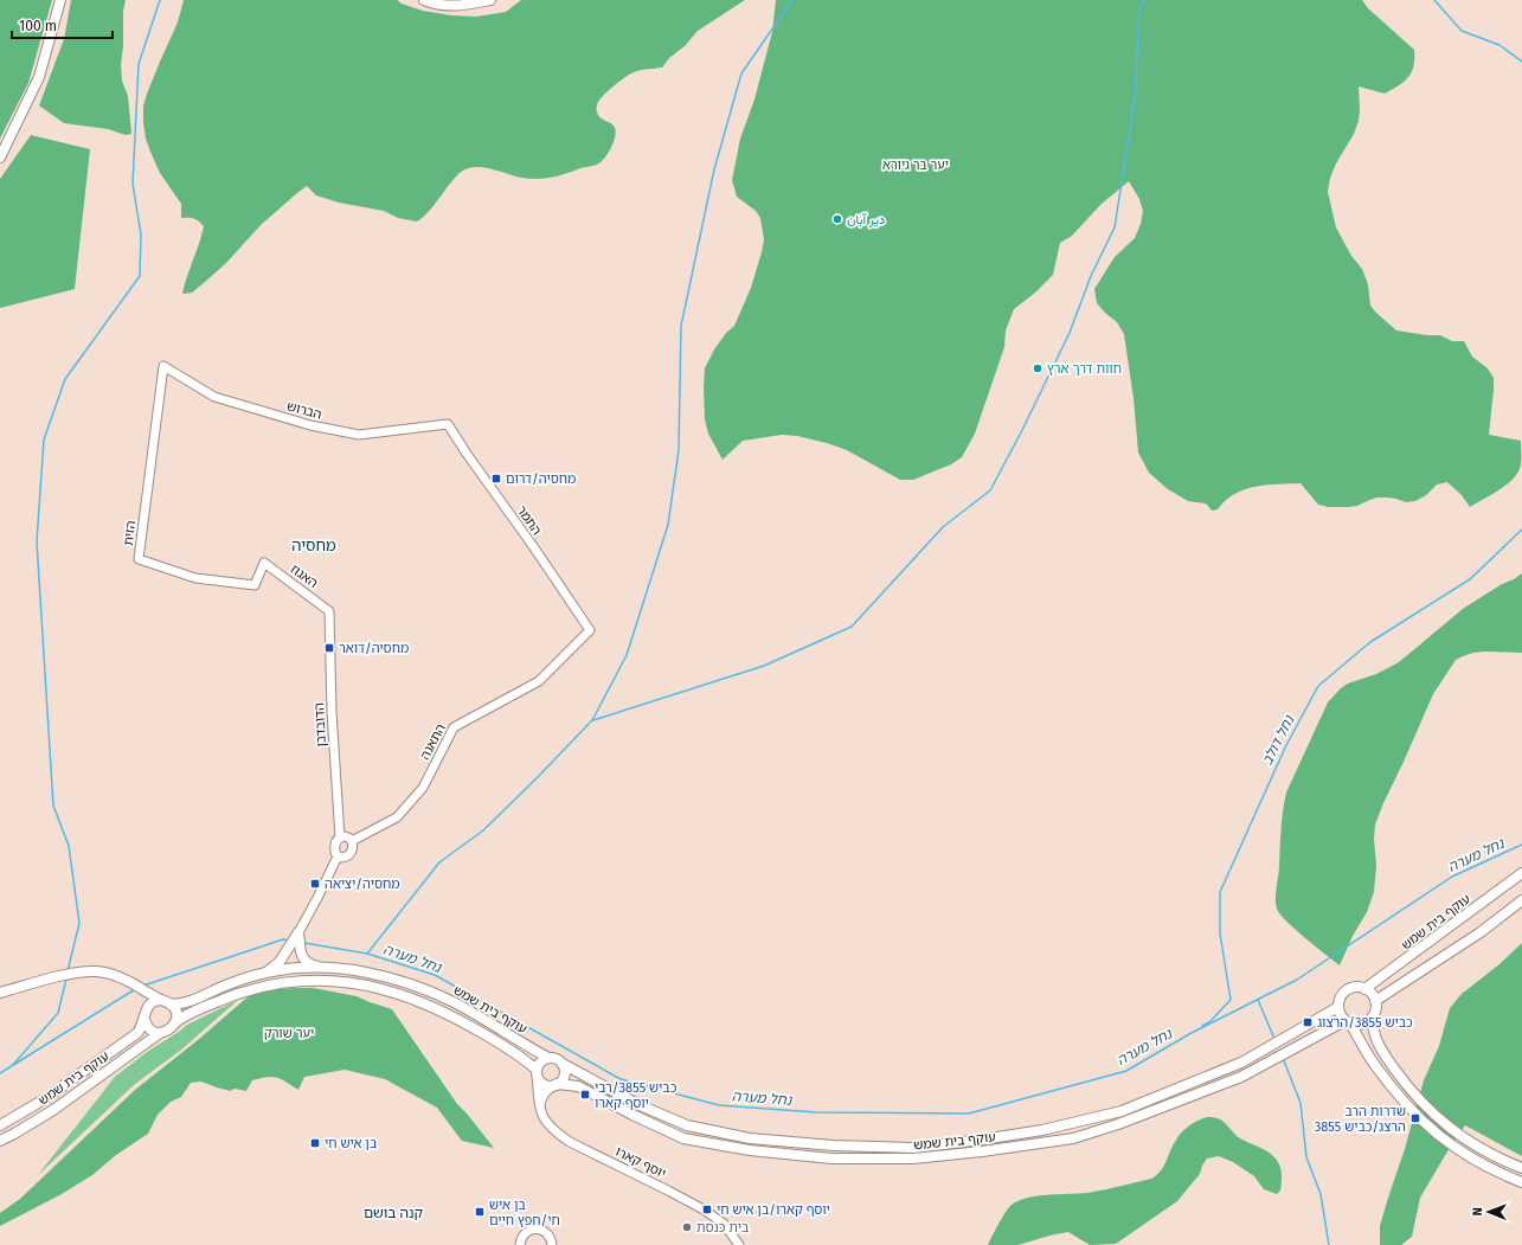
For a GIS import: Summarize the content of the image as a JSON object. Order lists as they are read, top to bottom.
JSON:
{
  "streets": {
    "main road": ["עוקף בית שמש"],
    "street": [
      "הברוש",
      "התמר",
      "הזית",
      "האגוז",
      "הדובדבן",
      "התאנה",
      "יוסף קארו"
    ]
  },
  "crossings": [
    ["הברוש", "התמר"],
    ["הברוש", "הזית"],
    ["התמר", "התאנה"],
    ["הזית", "האגוז"],
    ["האגוז", "הדובדבן"],
    ["הדובדבן", "התאנה"],
    ["עוקף בית שמש", "יוסף קארו"]
  ],
  "districts": ["מחסיה", "קנה בושם"],
  "water": ["נחל דולב", "נחל מערה"],
  "parks": ["יער בר גיורא", "יער שורק"],
  "places": {
    "other": ["دير آبان", "חוות דרך ארץ", "בית כנסת"],
    "transit": [
      "מחסיה/דרום",
      "מחסיה/דואר",
      "מחסיה/יציאה",
      "כביש 3855/הרצוג",
      "כביש 3855/רבי יוסף קארו",
      "שדרות הרב הרצג/כביש 3855",
      "בן איש חי",
      "יוסף קארו/בן איש חי",
      "בן איש חי/חפץ חיים"
    ]
  },
  "scale_bar": "100 m",
  "north": "left"
}
